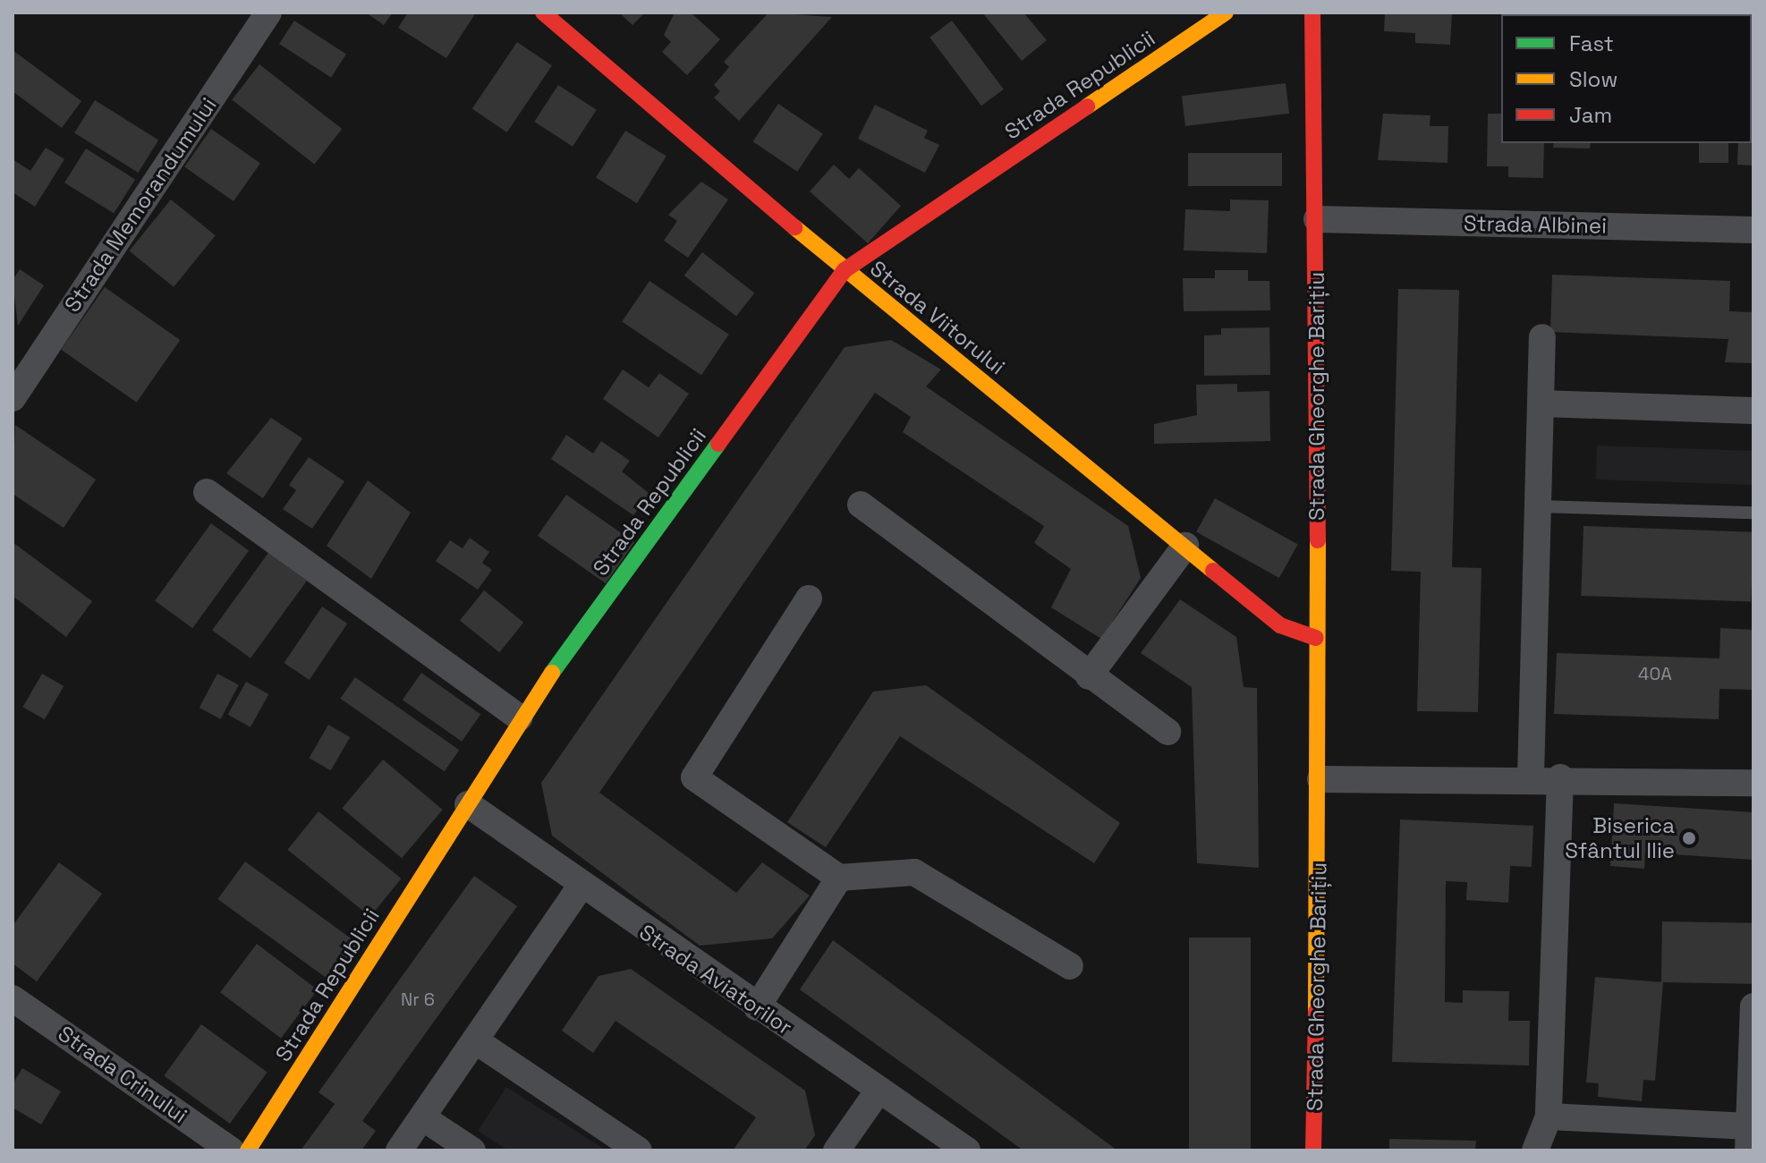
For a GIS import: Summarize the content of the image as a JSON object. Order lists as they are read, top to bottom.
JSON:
{
  "streets": {
    "street": [
      "Strada Republicii",
      "Strada Memorandumului",
      "Strada Albinei",
      "Strada Viitorului",
      "Strada Gheorghe Barițiu",
      "Strada Aviatorilor",
      "Strada Crinului"
    ]
  },
  "crossings": [
    ["Strada Republicii", "Strada Viitorului"],
    ["Strada Republicii", "Strada Aviatorilor"],
    ["Strada Albinei", "Strada Gheorghe Barițiu"],
    ["Strada Viitorului", "Strada Gheorghe Barițiu"]
  ],
  "places": ["Biserica Sfântul Ilie"],
  "house_numbers": ["40A", "Nr 6"],
  "legend": ["Fast", "Slow", "Jam"]
}
